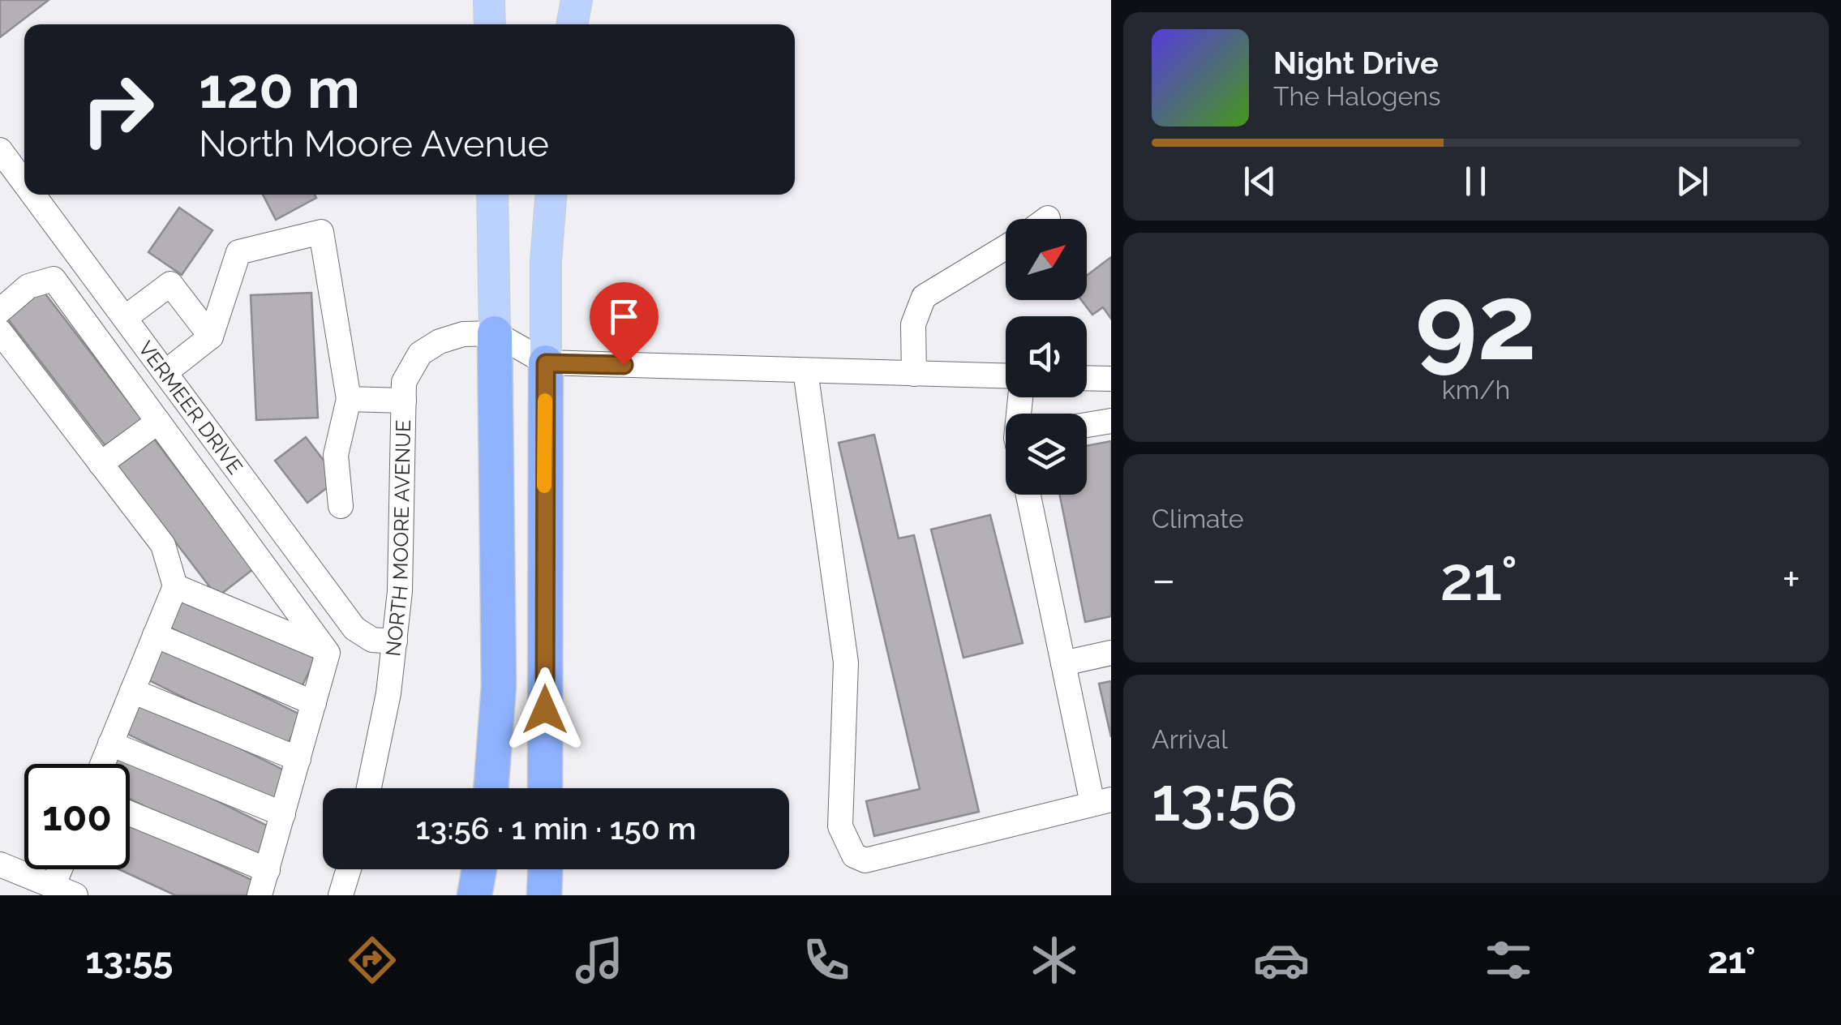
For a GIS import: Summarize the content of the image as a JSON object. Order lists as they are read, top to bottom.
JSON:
{
  "streets": {
    "street": ["VERMEER DRIVE", "NORTH MOORE AVENUE"]
  },
  "crossings": [
    ["VERMEER DRIVE", "NORTH MOORE AVENUE"]
  ],
  "north": "top right",
  "page": {
    "turn": ["120 m", "North Moore Avenue"],
    "song": ["Night Drive", "The Halogens"],
    "tile": [
      ["92", "km/h"],
      "Climate",
      ["Arrival", "13:56"]
    ],
    "heat": ["−", "21°", "+"],
    "limit": "100",
    "trip": "13:56 · 1 min · 150 m",
    "tabs": ["13:55", "21°"]
  }
}
